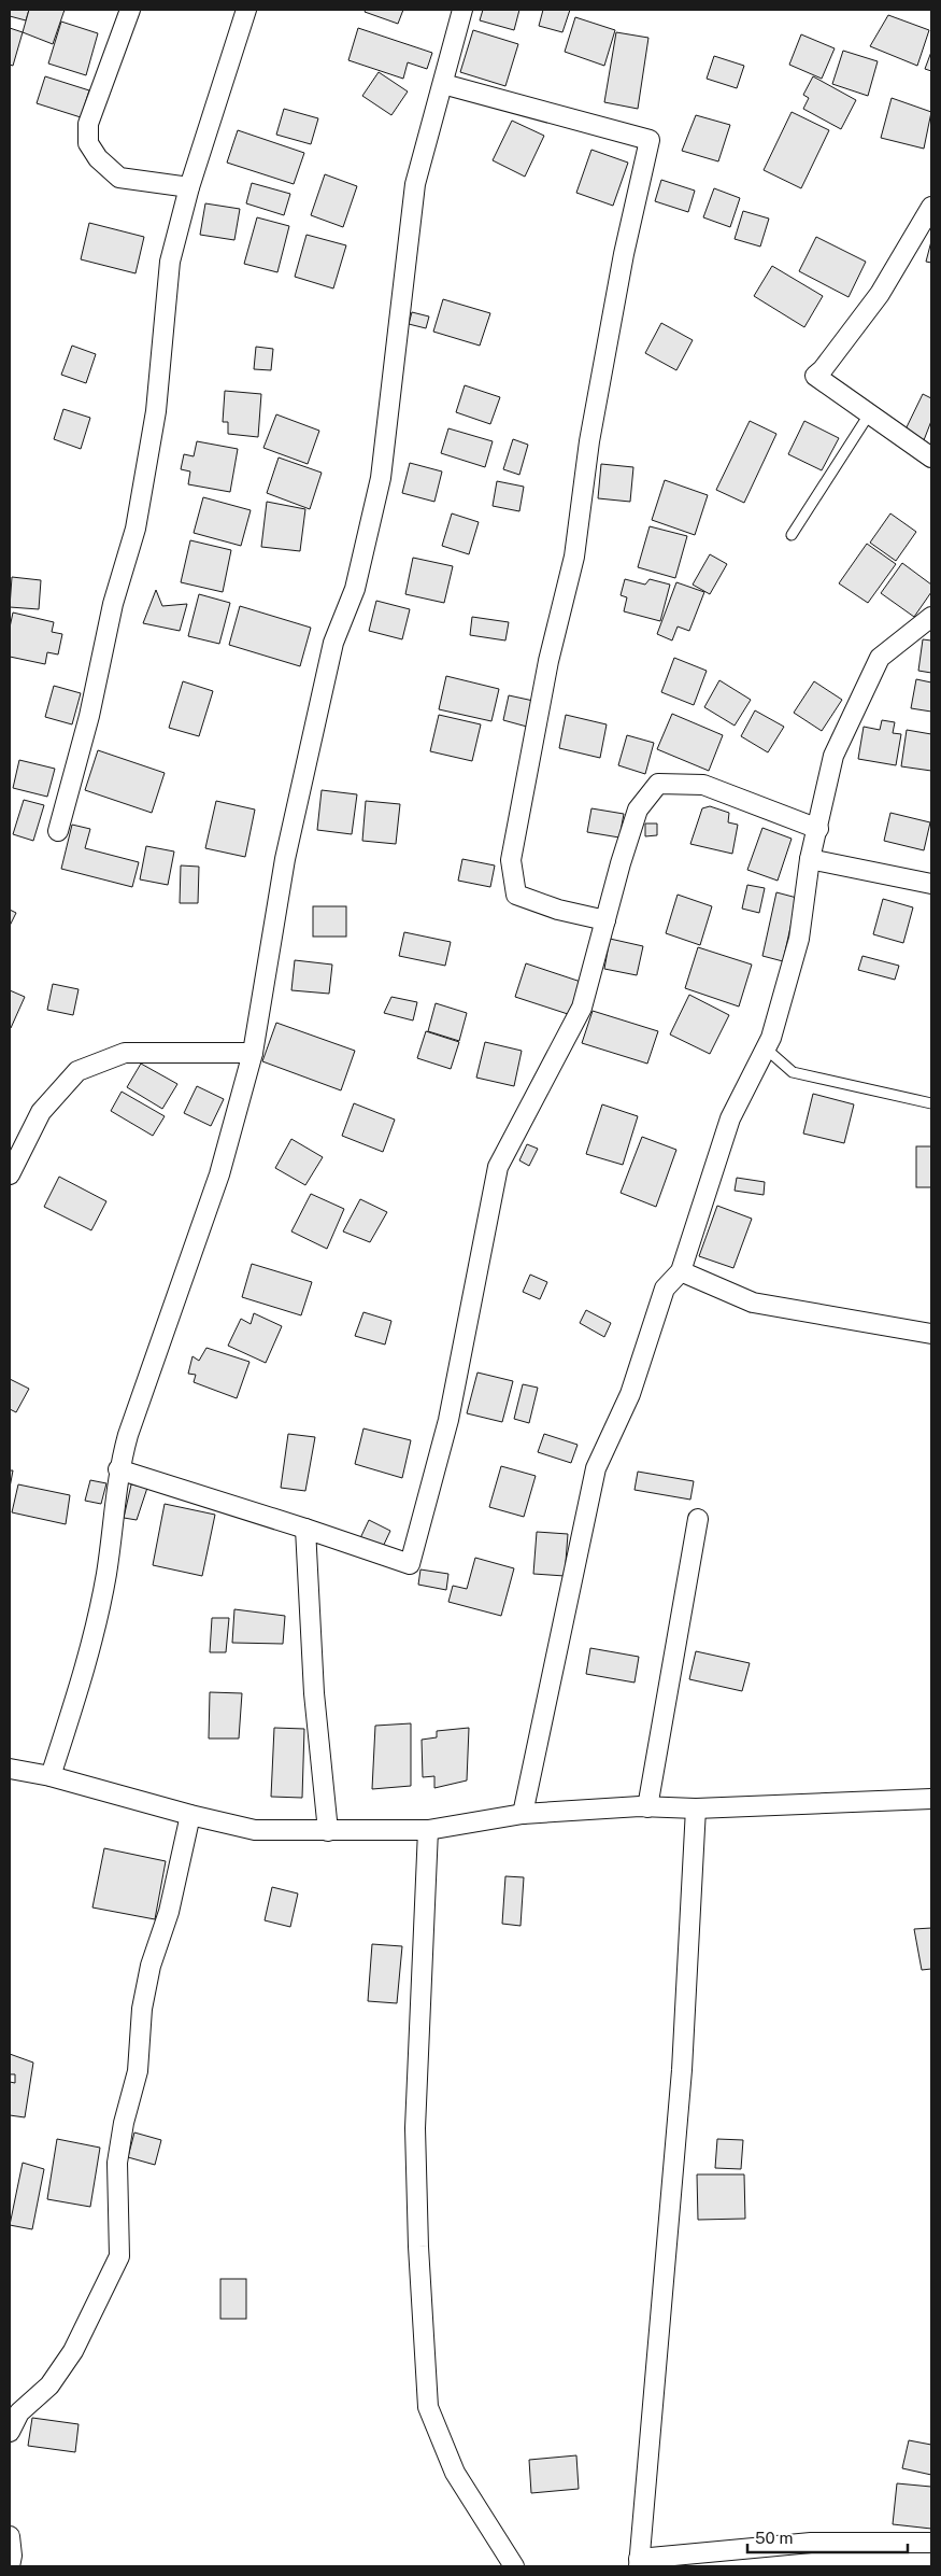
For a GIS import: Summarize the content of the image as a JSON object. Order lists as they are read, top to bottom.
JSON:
{
  "scale_bar": "50 m"
}
